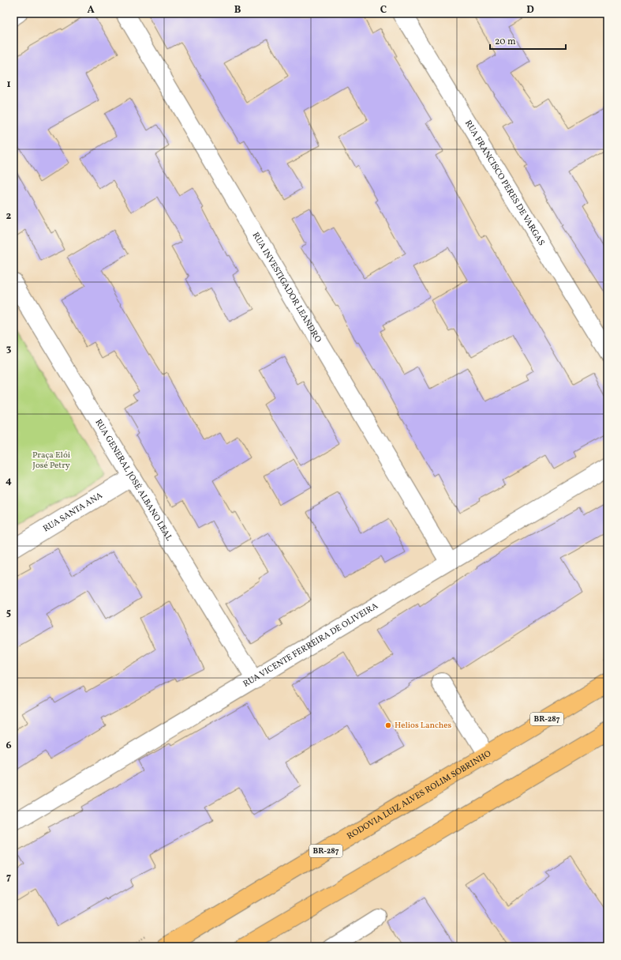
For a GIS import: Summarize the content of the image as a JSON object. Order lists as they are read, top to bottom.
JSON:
{
  "streets": {
    "highway": ["BR-287", "RODOVIA LUIZ ALVES ROLIM SOBRINHO"],
    "street": [
      "RUA FRANCISCO PERES DE VARGAS",
      "RUA INVESTIGADOR LEANDRO",
      "RUA GENERAL JOSÉ ALBANO LEAL",
      "RUA SANTA ANA",
      "RUA VICENTE FERREIRA DE OLIVEIRA"
    ]
  },
  "crossings": [
    ["RUA INVESTIGADOR LEANDRO", "RUA VICENTE FERREIRA DE OLIVEIRA"],
    ["RUA GENERAL JOSÉ ALBANO LEAL", "RUA SANTA ANA"],
    ["RUA GENERAL JOSÉ ALBANO LEAL", "RUA VICENTE FERREIRA DE OLIVEIRA"]
  ],
  "parks": ["Praça Elói José Petry"],
  "places": ["Helios Lanches"],
  "scale_bar": "20 m",
  "grid": {
    "columns": [
      "A",
      "B",
      "C",
      "D"
    ],
    "rows": [
      "1",
      "2",
      "3",
      "4",
      "5",
      "6",
      "7"
    ]
  }
}
